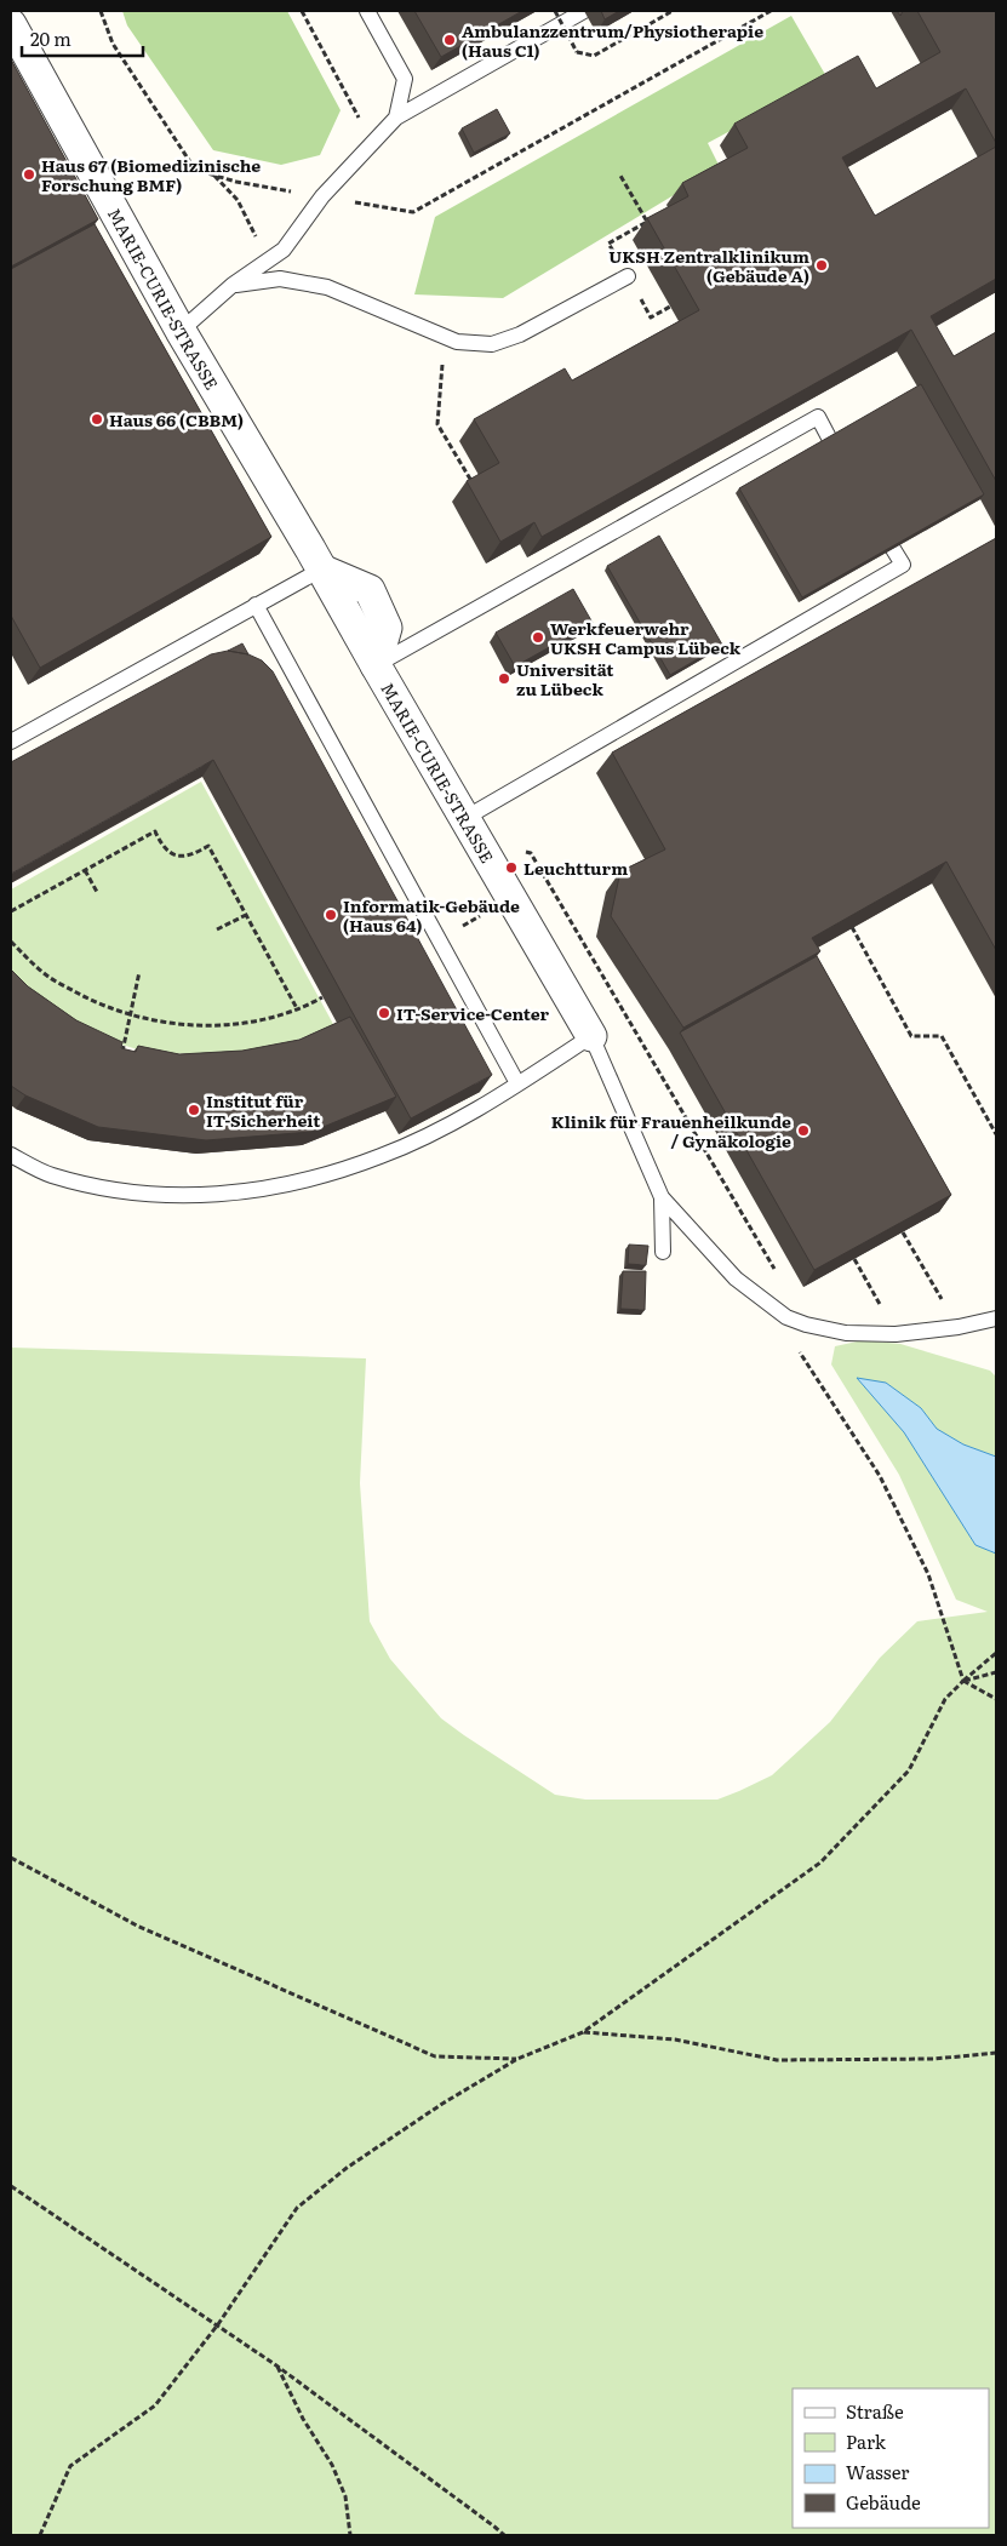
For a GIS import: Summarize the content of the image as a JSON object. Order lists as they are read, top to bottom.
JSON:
{
  "streets": {
    "street": ["MARIE-CURIE-STRASSE"]
  },
  "places": [
    "Ambulanzzentrum/Physiotherapie (Haus C1)",
    "Haus 67 (Biomedizinische Forschung BMF)",
    "UKSH Zentralklinikum (Gebäude A)",
    "Haus 66 (CBBM)",
    "Werkfeuerwehr UKSH Campus Lübeck",
    "Universität zu Lübeck",
    "Leuchtturm",
    "Informatik-Gebäude (Haus 64)",
    "IT-Service-Center",
    "Institut für IT-Sicherheit",
    "Klinik für Frauenheilkunde / Gynäkologie"
  ],
  "legend": [
    "Straße",
    "Park",
    "Wasser",
    "Gebäude"
  ],
  "scale_bar": "20 m"
}
